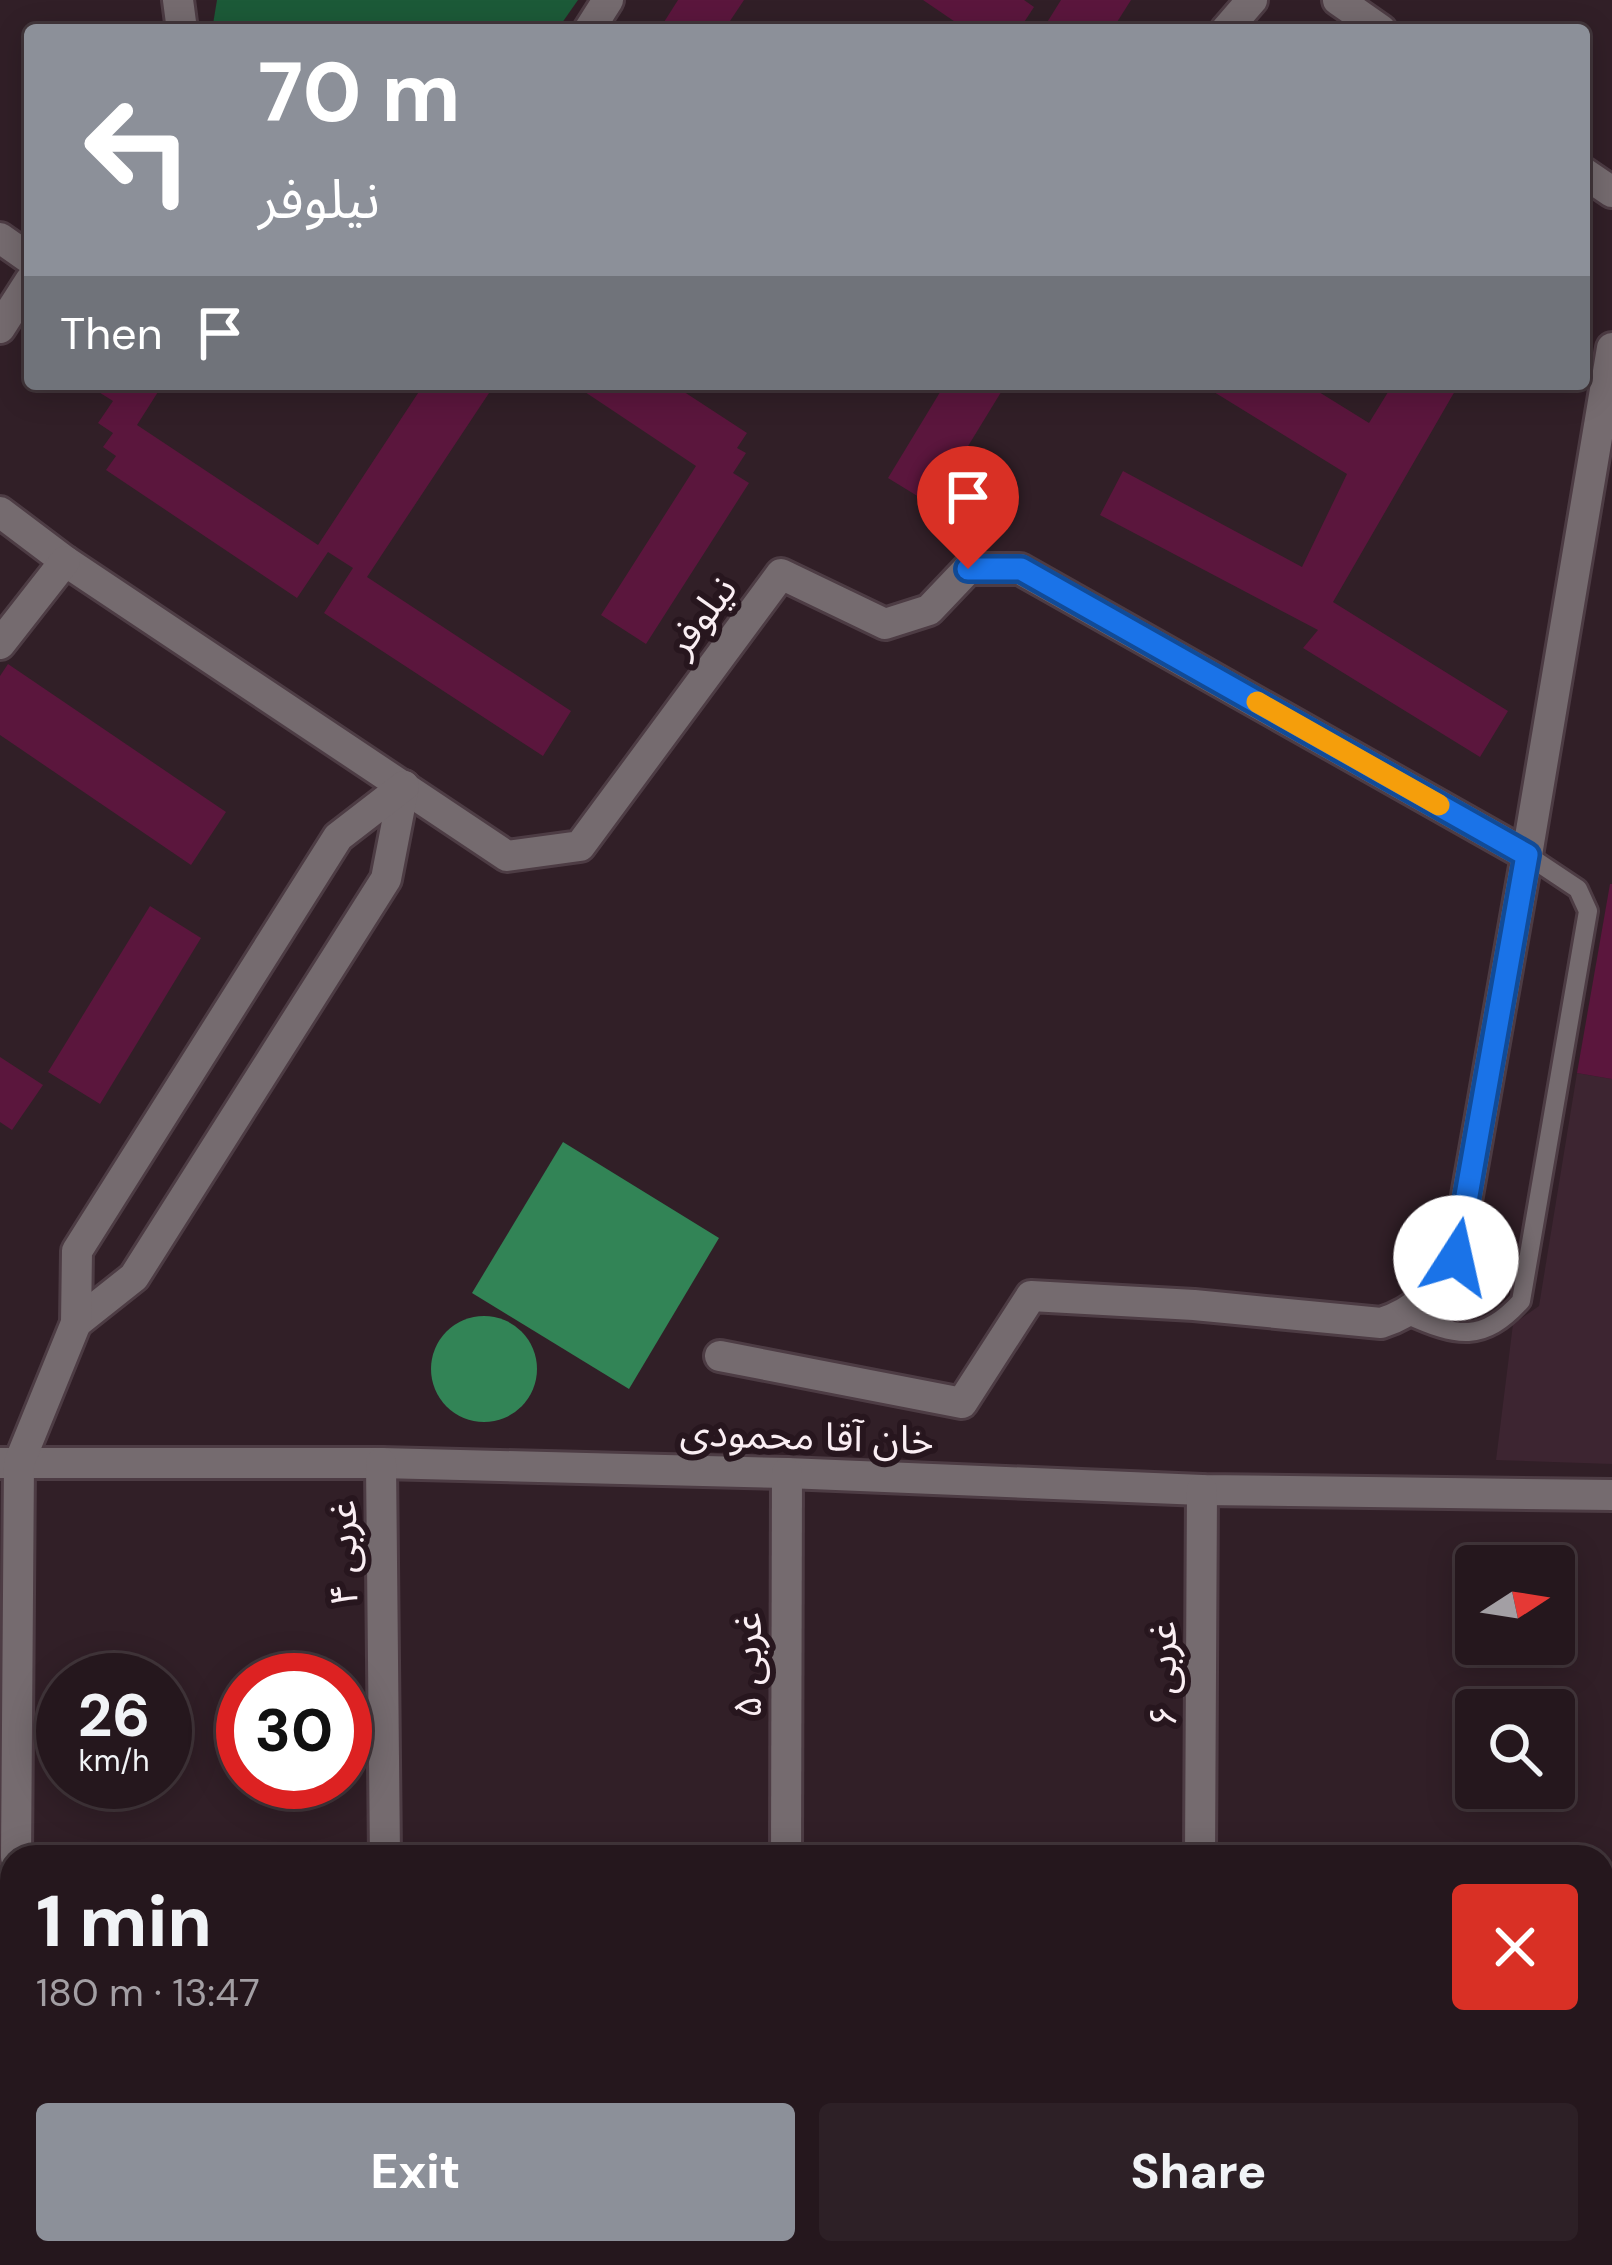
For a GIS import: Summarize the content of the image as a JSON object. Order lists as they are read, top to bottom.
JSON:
{
  "streets": {
    "street": [
      "نیلوفر",
      "خان آقا محمودی",
      "۴ غربی",
      "۵ غربی",
      "۶ غربی"
    ]
  },
  "crossings": [
    ["خان آقا محمودی", "۴ غربی"],
    ["خان آقا محمودی", "۵ غربی"],
    ["خان آقا محمودی", "۶ غربی"]
  ],
  "north": "right",
  "page": {
    "turn": ["70 m", "نیلوفر"],
    "then": "Then",
    "speed": "26 km/h",
    "limit": "30",
    "heading": ["1 min", "180 m · 13:47"],
    "buttons": ["Exit", "Share"]
  }
}
